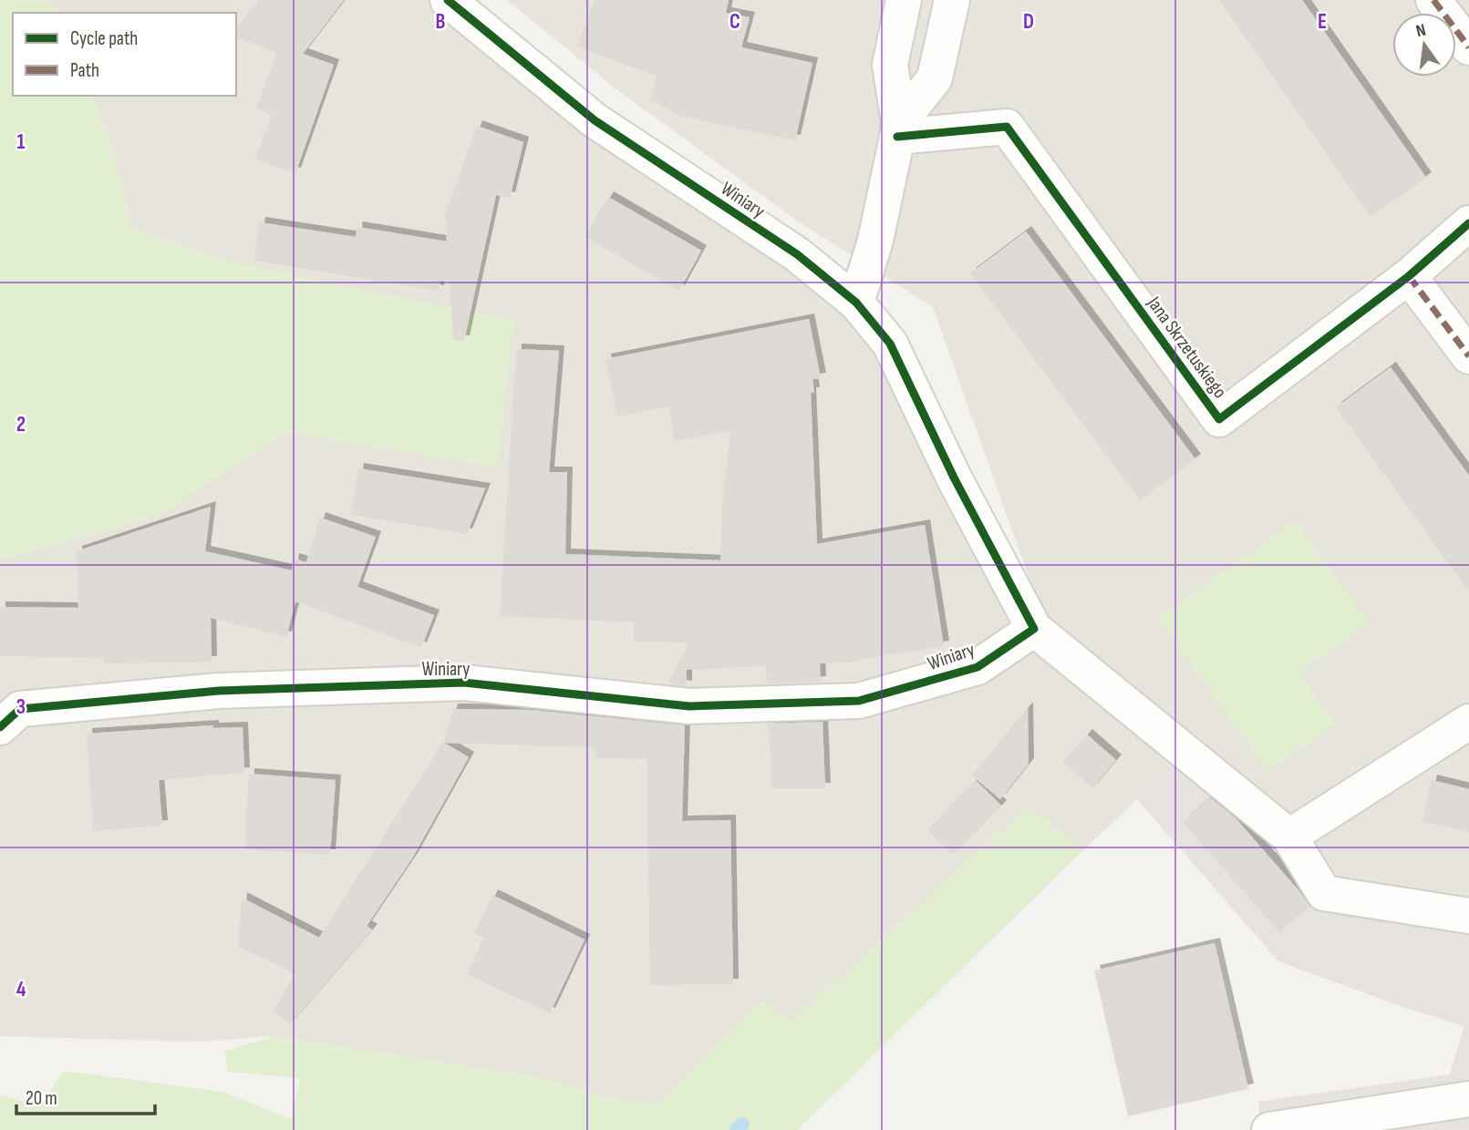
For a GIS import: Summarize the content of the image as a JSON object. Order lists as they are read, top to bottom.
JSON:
{
  "streets": {
    "street": ["Winiary", "Jana Skrzetuskiego"]
  },
  "legend": ["Cycle path", "Path"],
  "scale_bar": "20 m",
  "north": "top",
  "grid": {
    "columns": [
      "B",
      "C",
      "D",
      "E"
    ],
    "rows": [
      "1",
      "2",
      "3",
      "4"
    ]
  }
}
